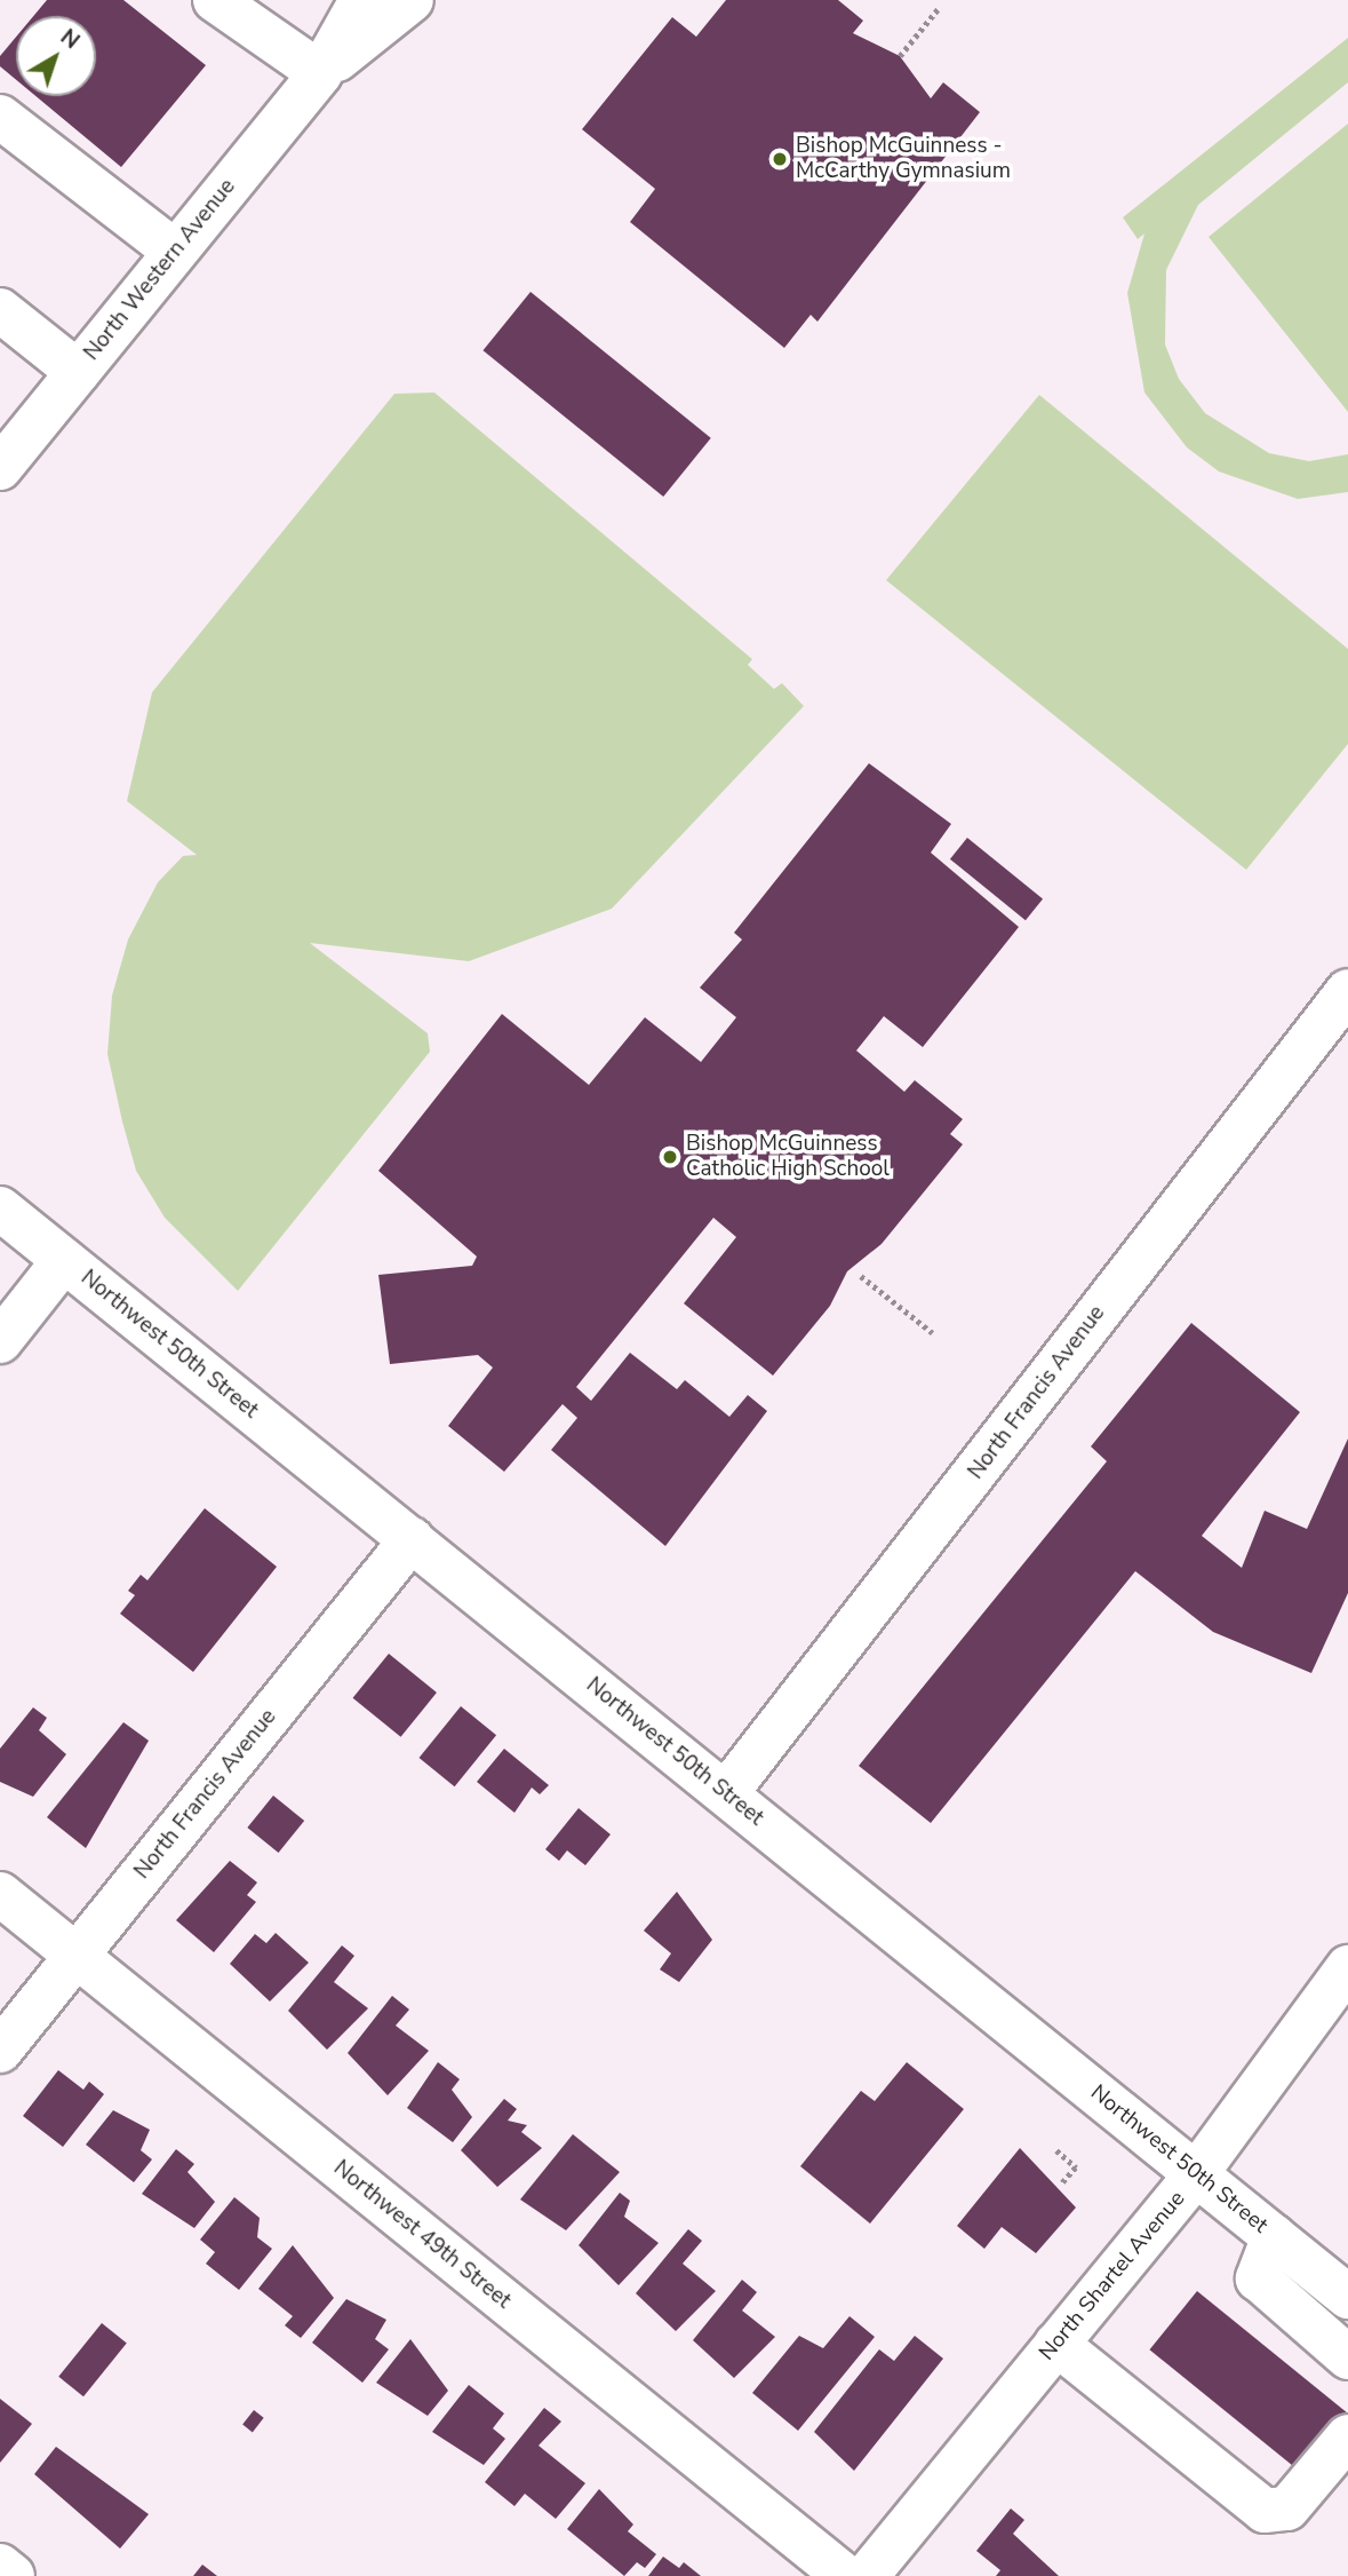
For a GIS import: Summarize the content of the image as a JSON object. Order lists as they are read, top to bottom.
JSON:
{
  "streets": {
    "street": [
      "North Western Avenue",
      "Northwest 50th Street",
      "North Francis Avenue",
      "Northwest 49th Street",
      "North Shartel Avenue"
    ]
  },
  "crossings": [
    ["Northwest 50th Street", "North Francis Avenue"],
    ["Northwest 50th Street", "North Shartel Avenue"],
    ["North Francis Avenue", "Northwest 49th Street"]
  ],
  "places": ["Bishop McGuinness - McCarthy Gymnasium", "Bishop McGuinness Catholic High School"],
  "north": "top right"
}
